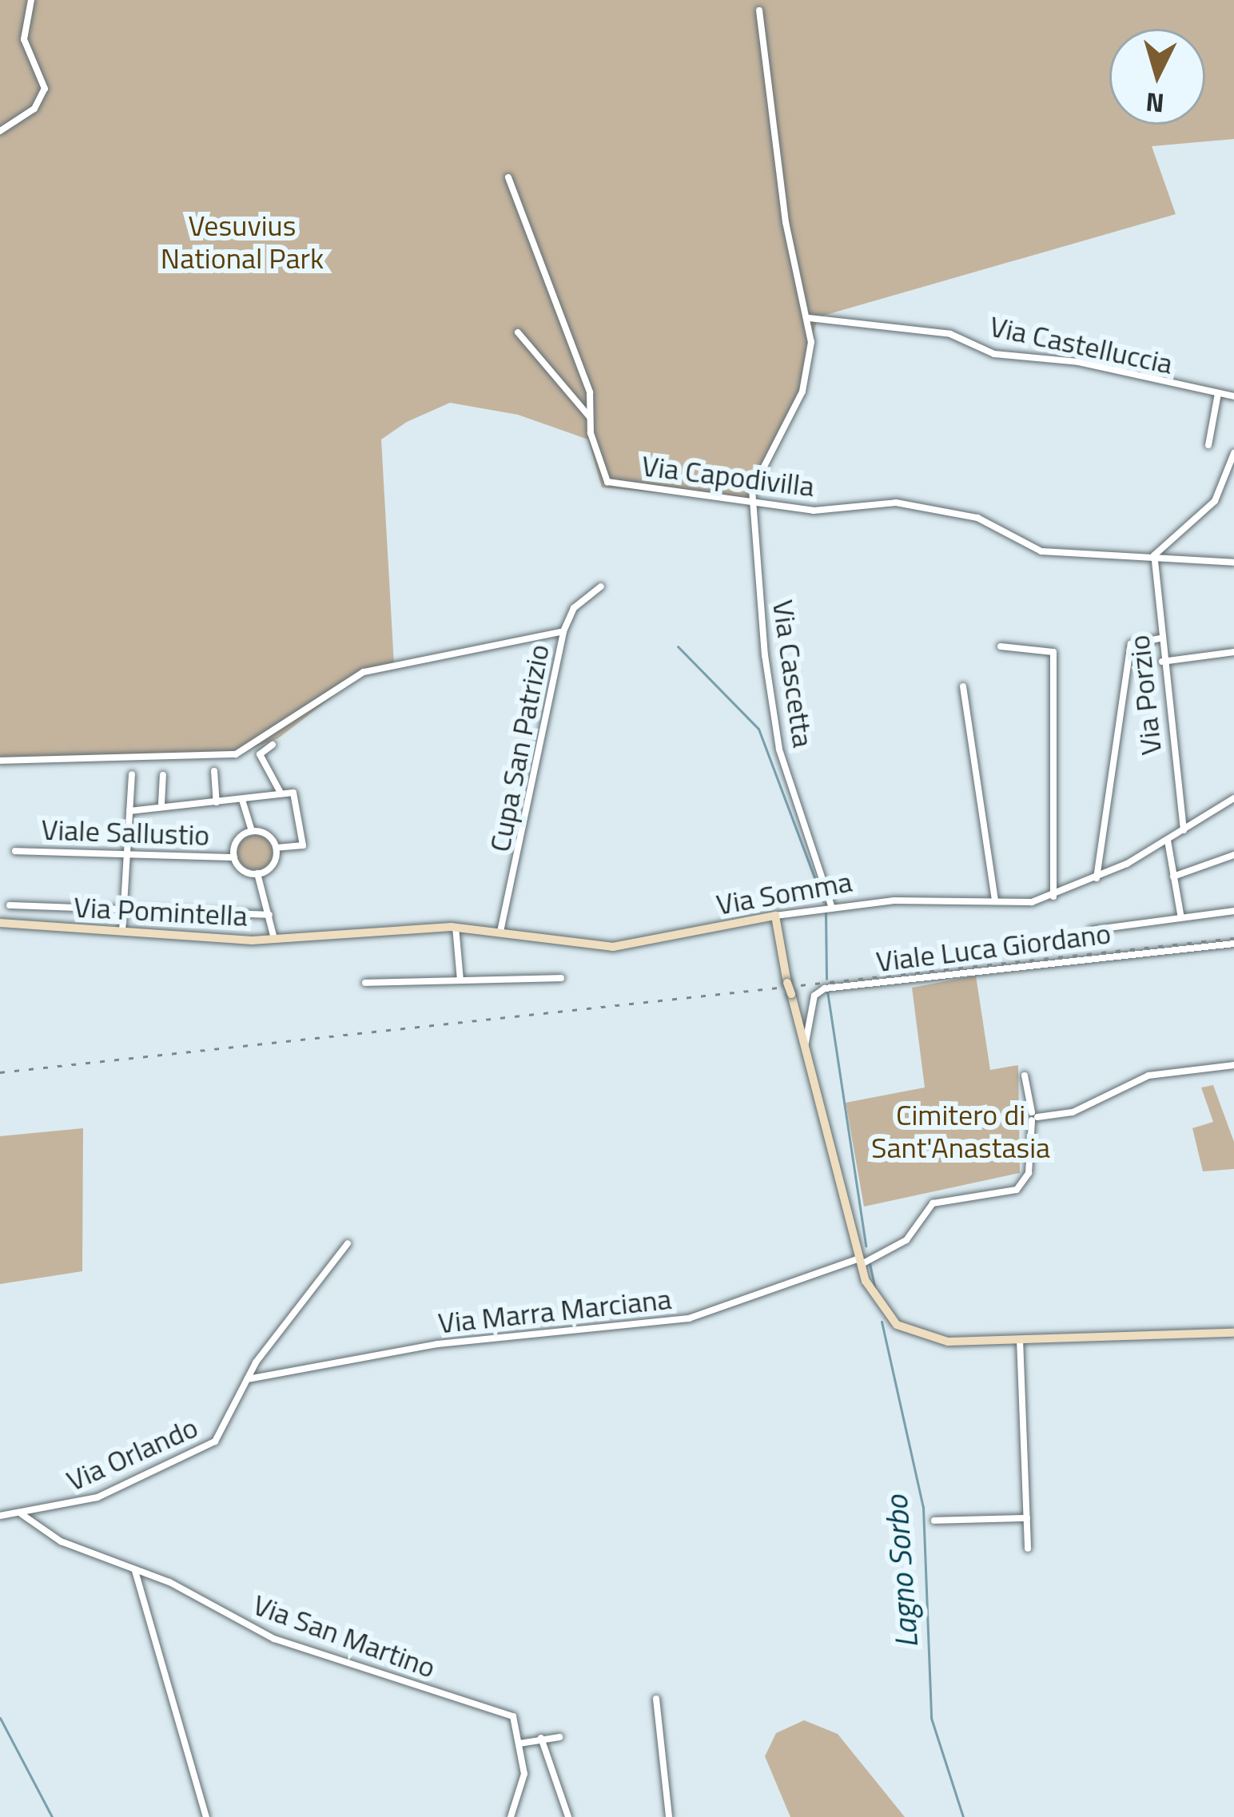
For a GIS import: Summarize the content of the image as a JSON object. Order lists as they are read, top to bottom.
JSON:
{
  "streets": {
    "main road": ["Via Somma", "Via Pomintella"],
    "street": [
      "Via Castelluccia",
      "Via Capodivilla",
      "Via Cascetta",
      "Via Porzio",
      "Cupa San Patrizio",
      "Viale Sallustio",
      "Viale Luca Giordano",
      "Via Marra Marciana",
      "Via Orlando",
      "Via San Martino"
    ]
  },
  "crossings": [
    ["Via Capodivilla", "Via Cascetta"],
    ["Via Capodivilla", "Via Porzio"],
    ["Via Cascetta", "Via Somma"],
    ["Via Porzio", "Via Somma"],
    ["Cupa San Patrizio", "Via Somma"],
    ["Via Somma", "Via Pomintella"],
    ["Via Marra Marciana", "Via Orlando"],
    ["Via Orlando", "Via San Martino"]
  ],
  "water": ["Lagno Sorbo"],
  "parks": ["Vesuvius National Park", "Cimitero di Sant'Anastasia"],
  "north": "bottom"
}
